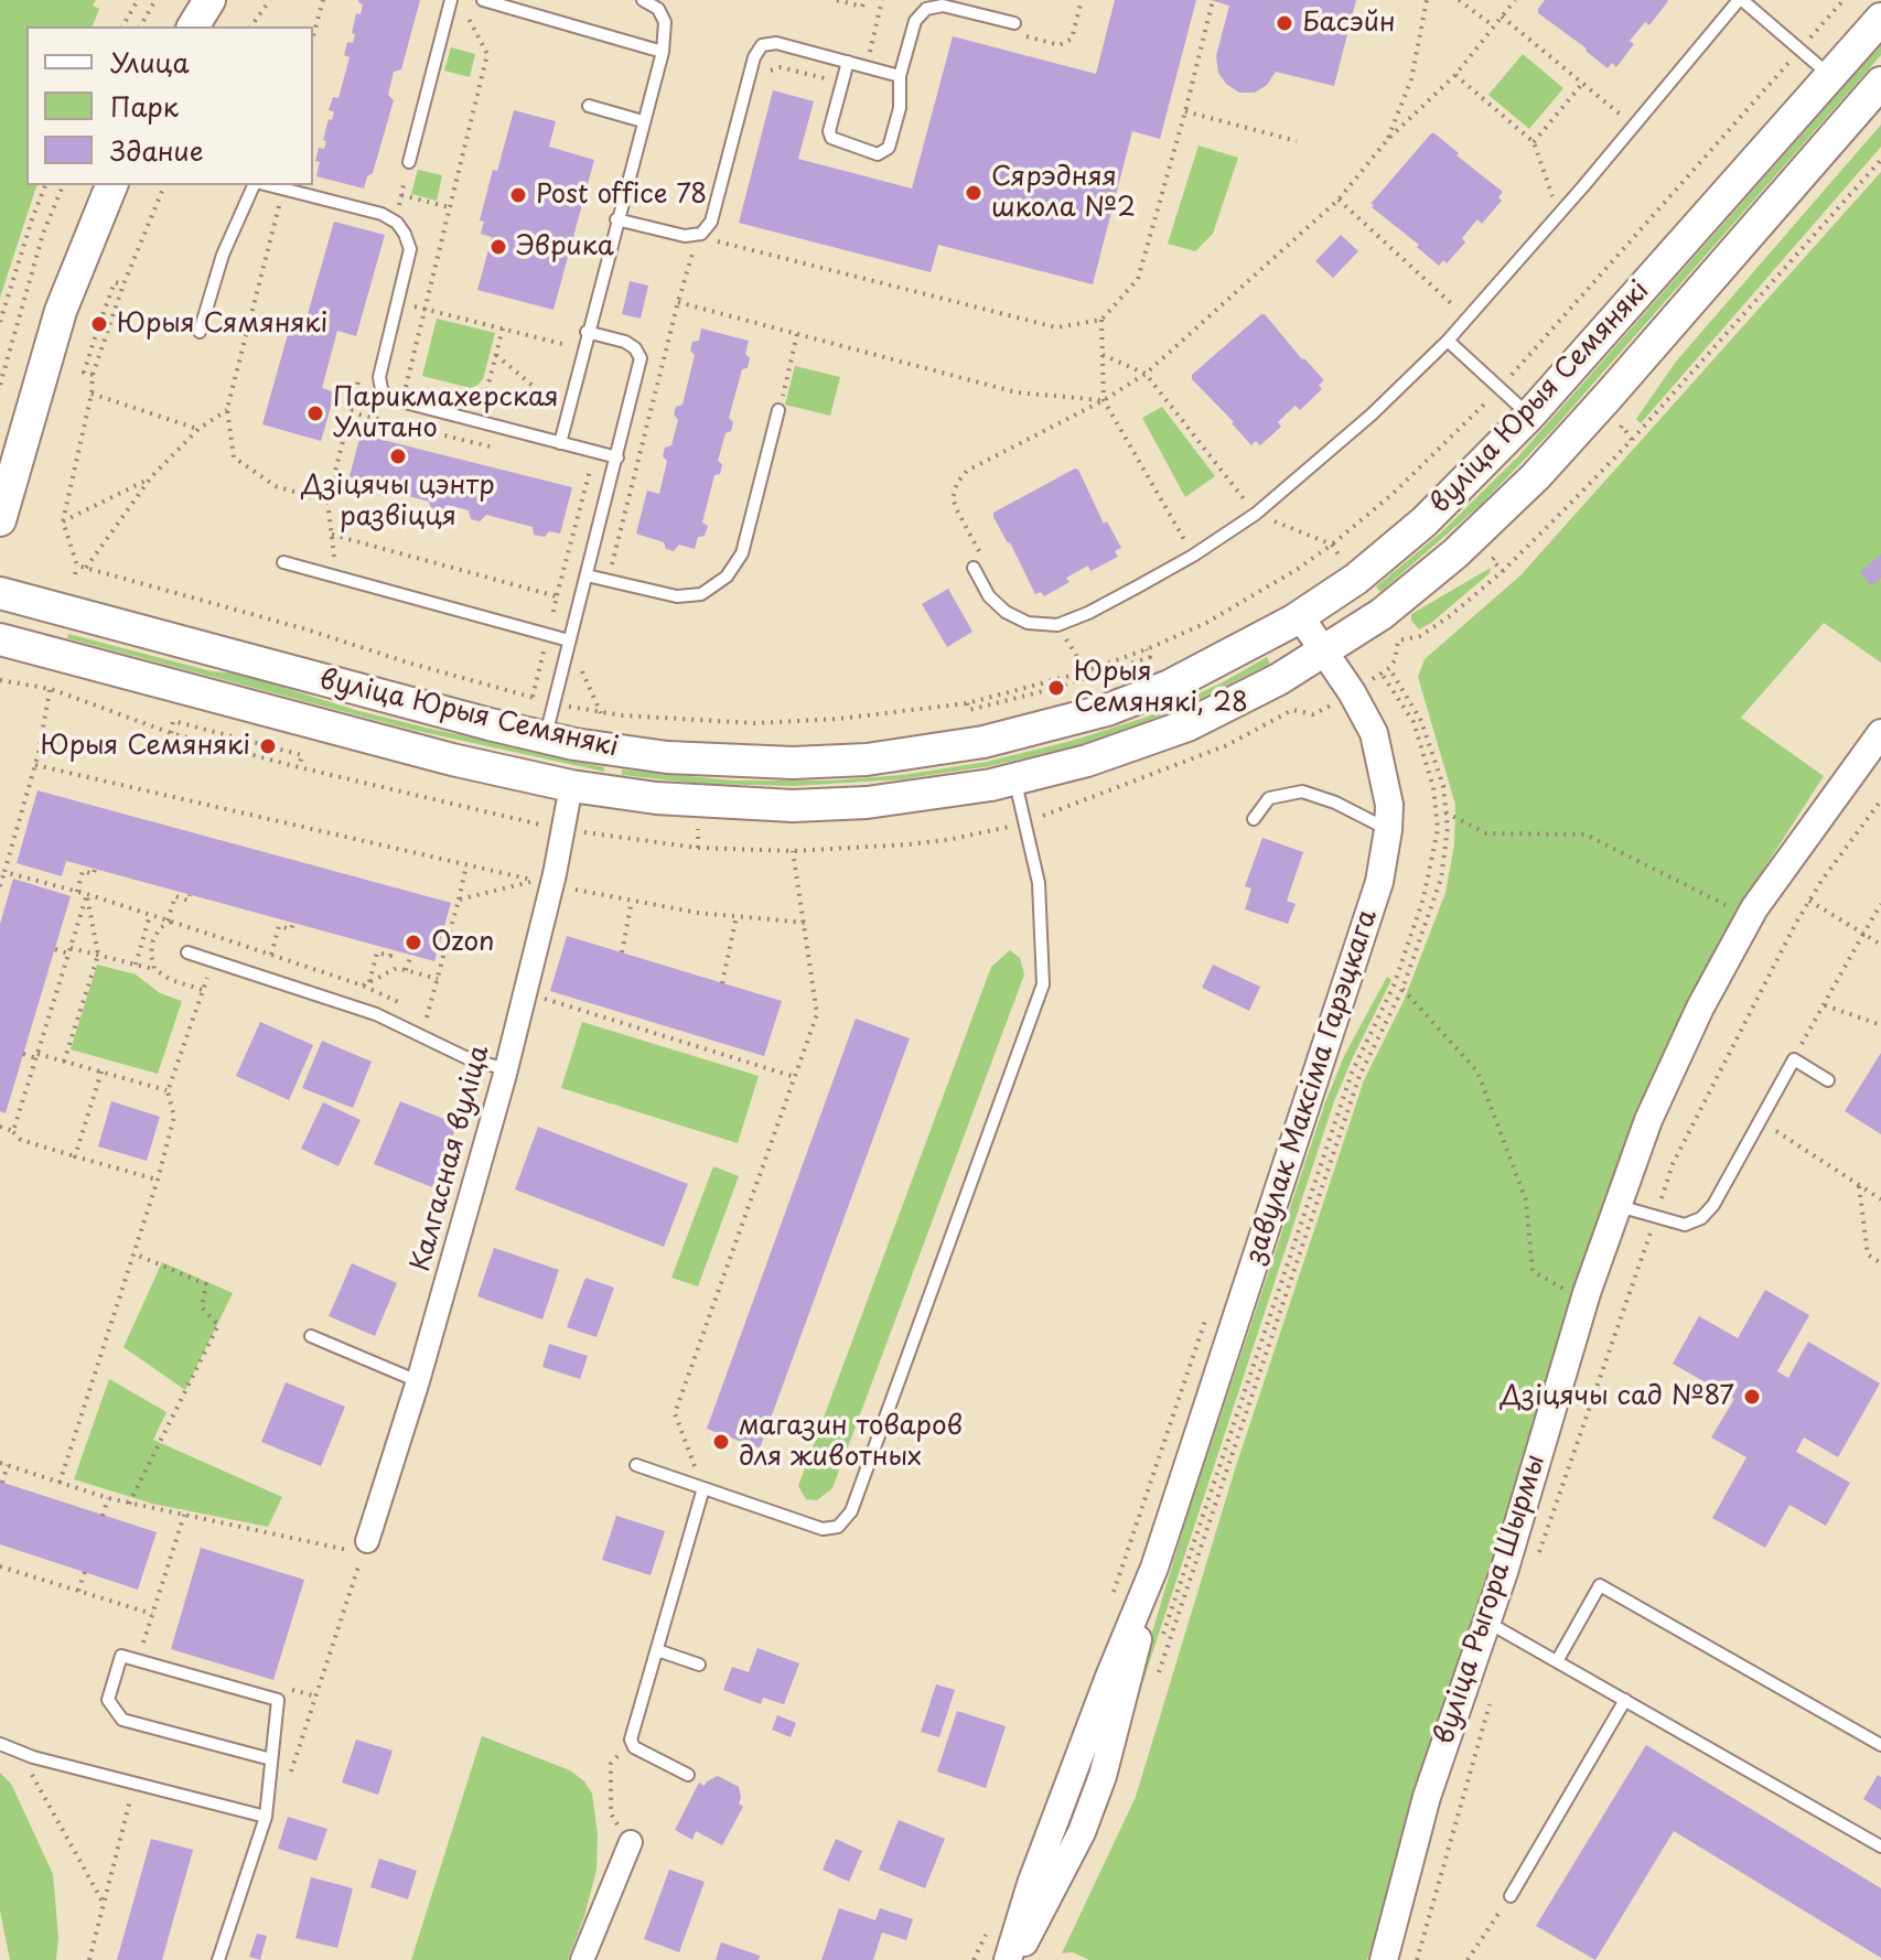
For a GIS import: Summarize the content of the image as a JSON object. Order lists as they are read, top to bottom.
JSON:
{
  "streets": {
    "main road": ["вуліца Юрыя Семянякі"],
    "street": ["завулак Максіма Гарэцкага", "Калгасная вуліца", "вуліца Рыгора Шырмы"]
  },
  "crossings": [
    ["вуліца Юрыя Семянякі", "завулак Максіма Гарэцкага"],
    ["вуліца Юрыя Семянякі", "Калгасная вуліца"]
  ],
  "places": [
    "Басэйн",
    "Сярэдняя школа №2",
    "Post office 78",
    "Эврика",
    "Юрыя Сямянякі",
    "Парикмахерская Улитано",
    "Дзіцячы цэнтр развіцця",
    "Юрыя Семянякі, 28",
    "Юрыя Семянякі",
    "Ozon",
    "Дзіцячы сад №87",
    "магазин товаров для животных"
  ],
  "legend": ["Улица", "Парк", "Здание"]
}
